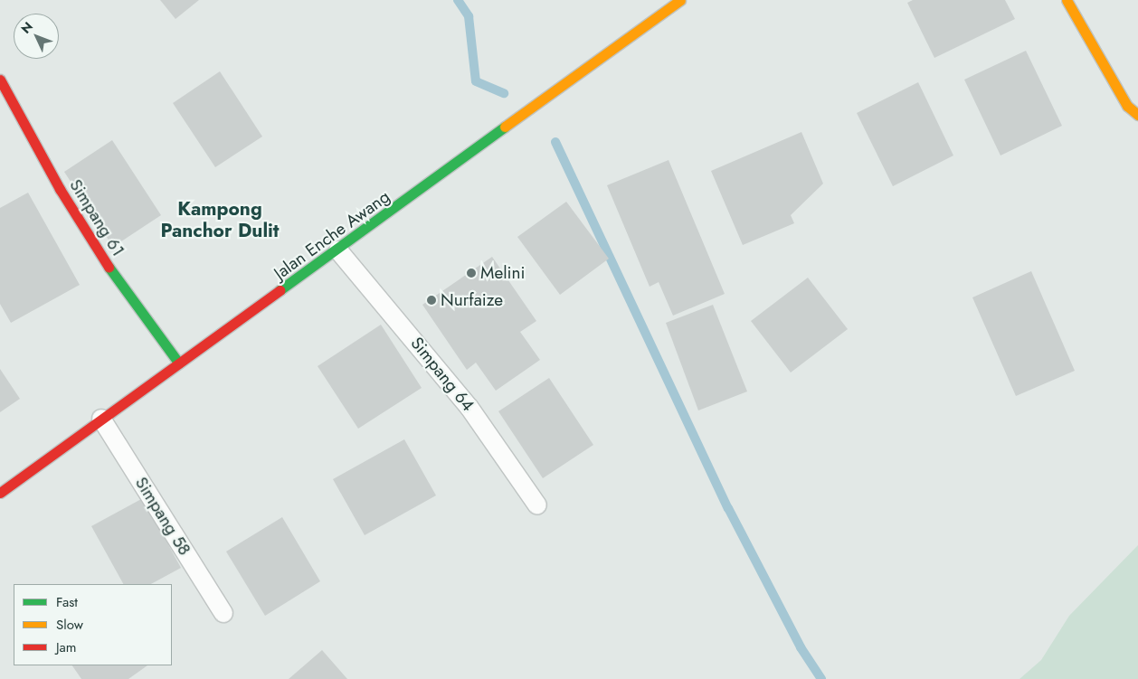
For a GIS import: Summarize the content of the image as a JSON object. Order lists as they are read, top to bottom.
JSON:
{
  "streets": {
    "main road": ["Simpang 61", "Jalan Enche Awang"],
    "lane": ["Simpang 64", "Simpang 58"]
  },
  "crossings": [
    ["Simpang 61", "Jalan Enche Awang"],
    ["Jalan Enche Awang", "Simpang 64"],
    ["Jalan Enche Awang", "Simpang 58"]
  ],
  "districts": ["Kampong Panchor Dulit"],
  "places": ["Melini", "Nurfaize"],
  "legend": ["Fast", "Slow", "Jam"],
  "north": "top left"
}
